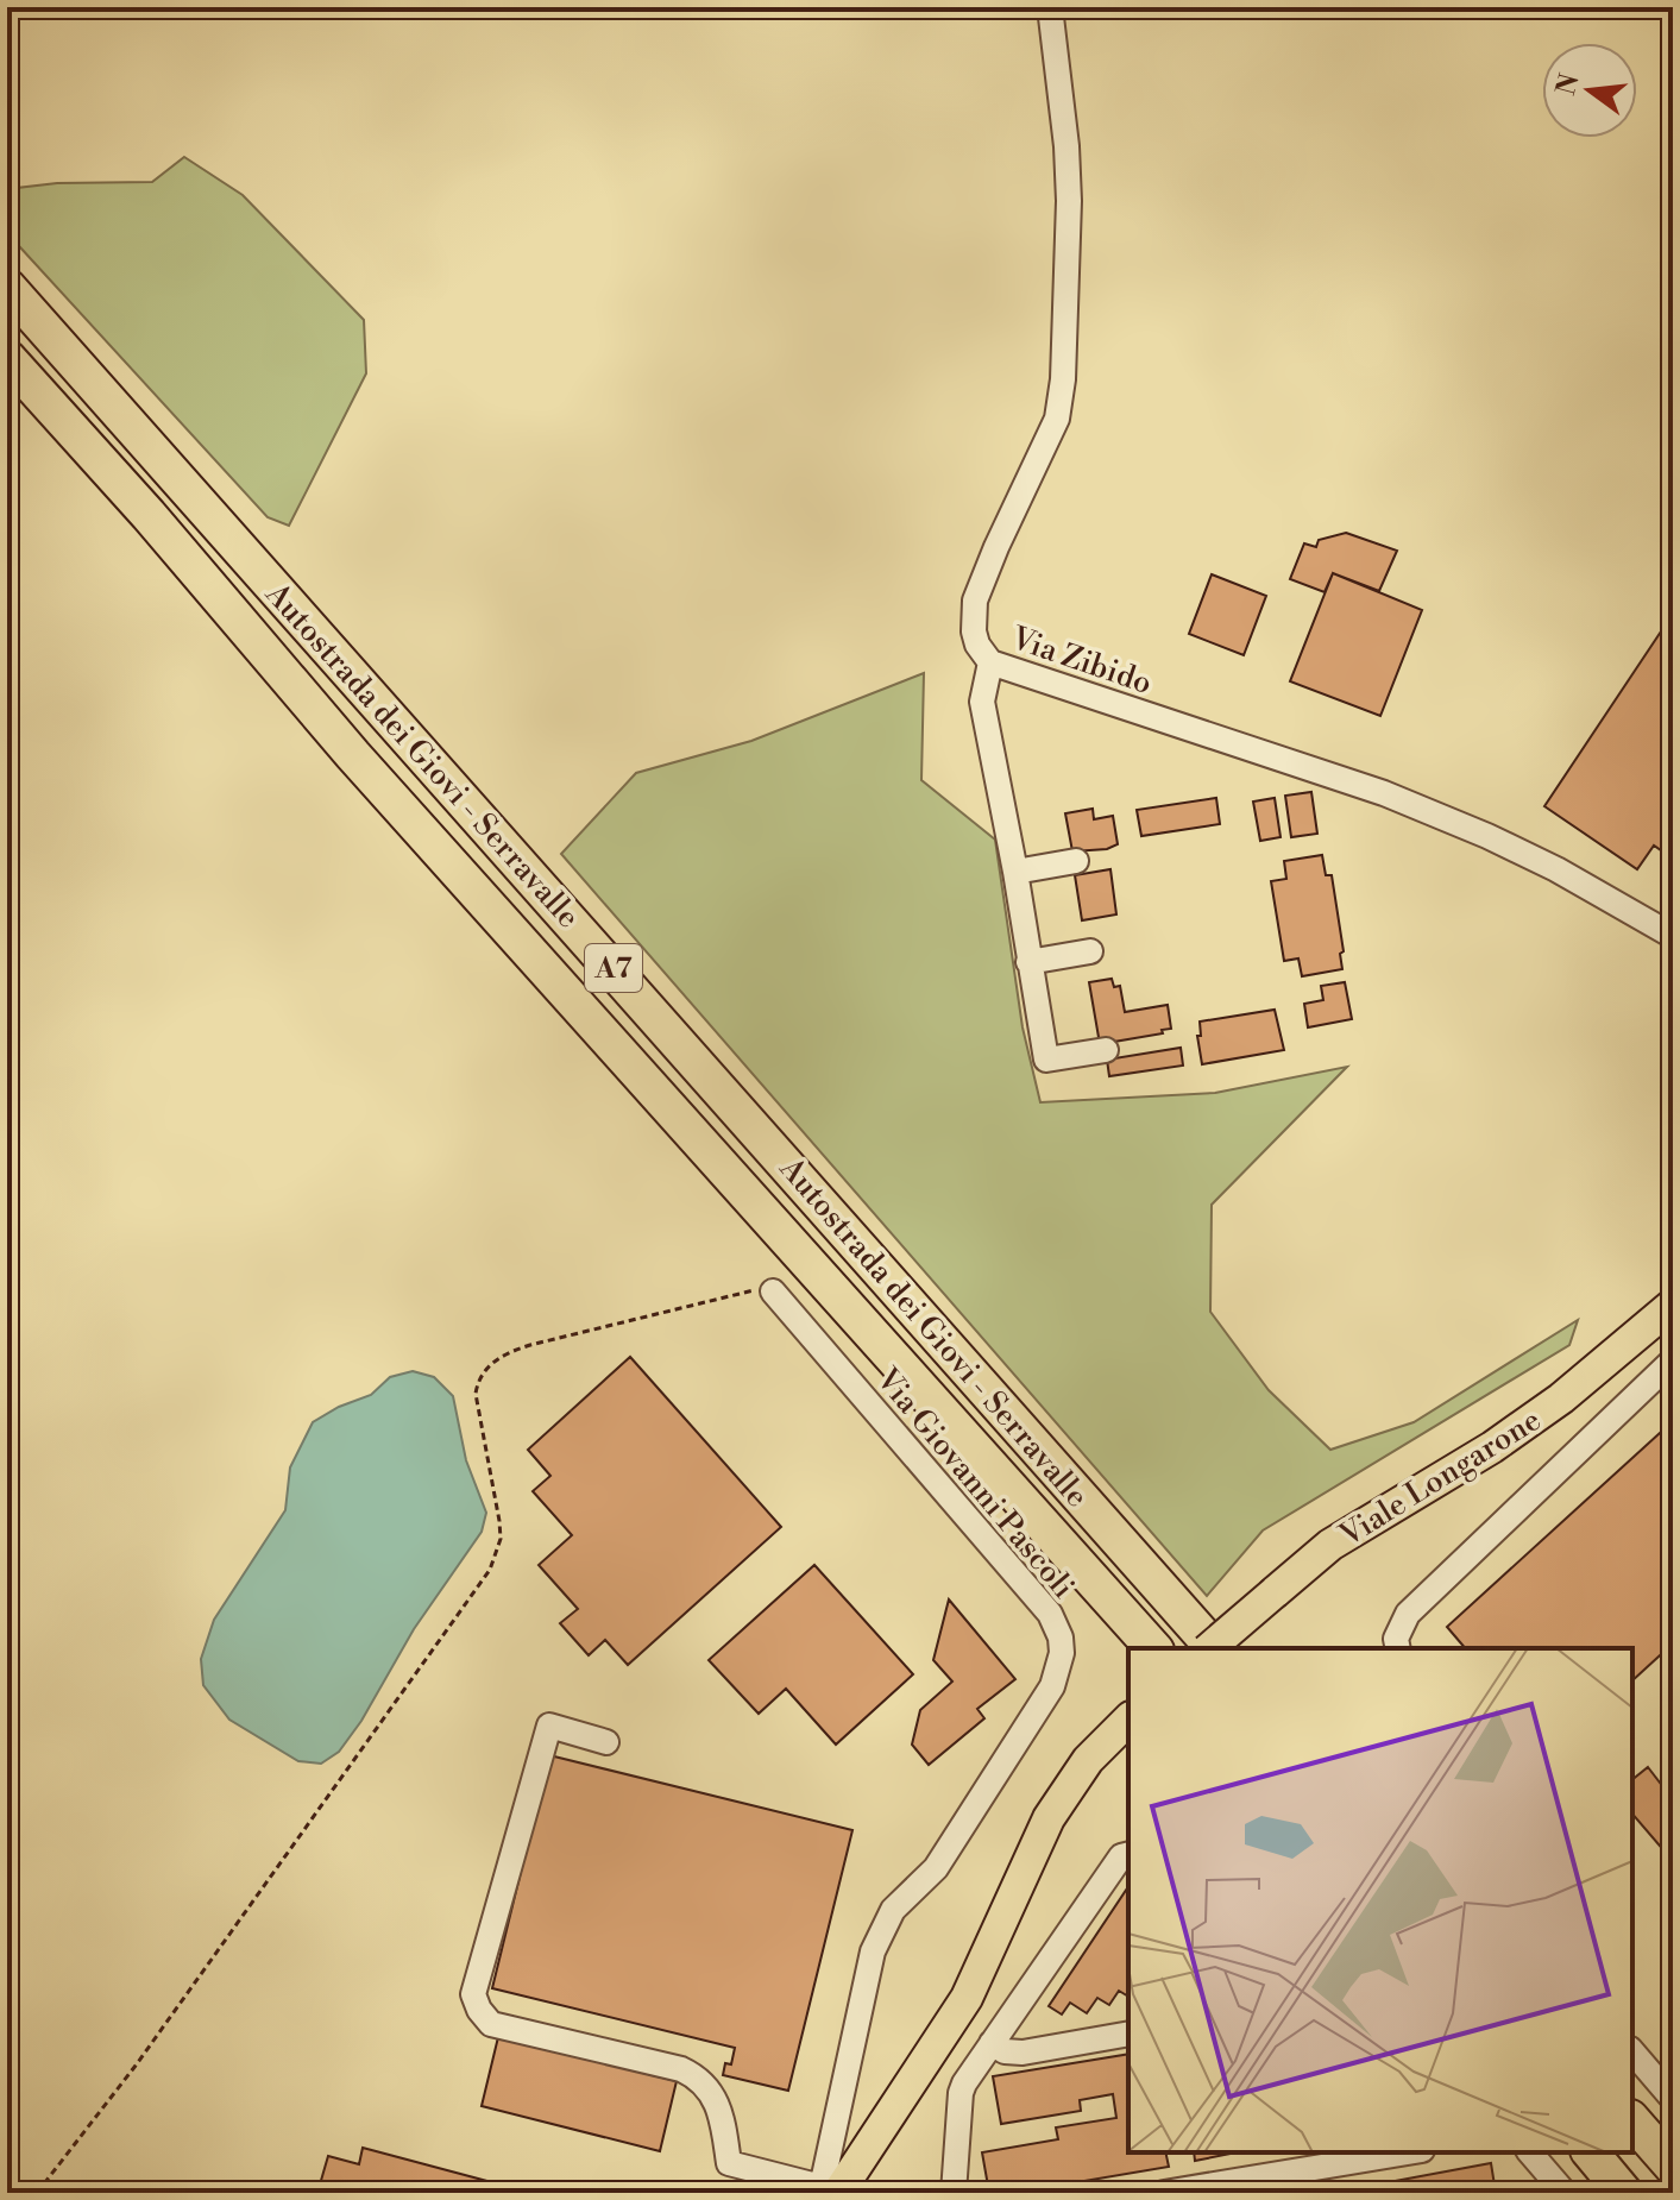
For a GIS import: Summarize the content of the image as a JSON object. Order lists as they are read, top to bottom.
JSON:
{
  "streets": {
    "highway": ["Autostrada dei Giovi - Serravalle", "A7"],
    "main road": ["Viale Longarone"],
    "street": ["Via Zibido", "Via Giovanni Pascoli"]
  },
  "north": "left"
}
